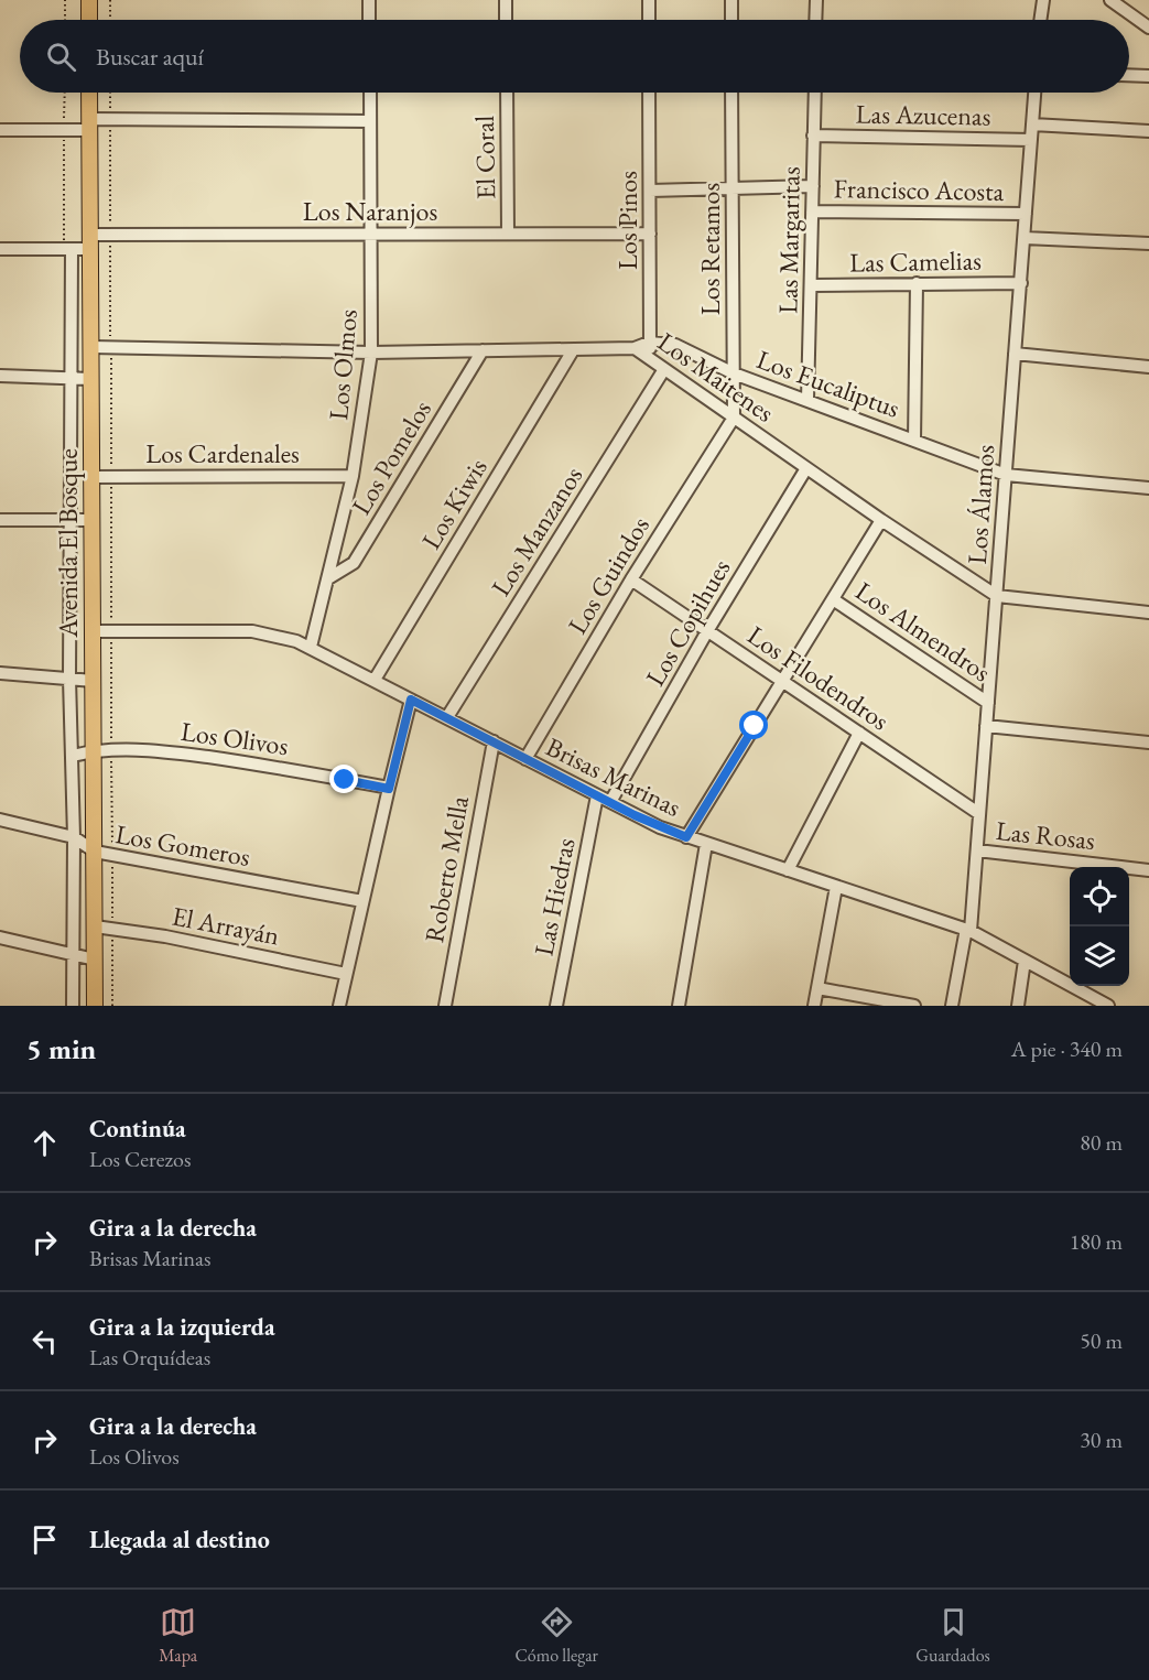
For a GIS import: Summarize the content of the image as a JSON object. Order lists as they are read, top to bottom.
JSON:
{
  "streets": {
    "main road": ["Avenida El Bosque"],
    "street": [
      "Las Azucenas",
      "El Coral",
      "Francisco Acosta",
      "Los Naranjos",
      "Los Pinos",
      "Las Margaritas",
      "Los Retamos",
      "Las Camelias",
      "Los Olmos",
      "Los Maitenes",
      "Los Eucaliptus",
      "Los Cardenales",
      "Los Pomelos",
      "Los Kiwis",
      "Los Álamos",
      "Los Manzanos",
      "Los Guindos",
      "Los Copihues",
      "Los Almendros",
      "Los Filodendros",
      "Los Olivos",
      "Brisas Marinas",
      "Las Rosas",
      "Los Gomeros",
      "Roberto Mella",
      "Las Hiedras",
      "El Arrayán"
    ]
  },
  "crossings": [
    ["Las Azucenas", "Las Margaritas"],
    ["Las Azucenas", "Los Álamos"],
    ["El Coral", "Los Naranjos"],
    ["Francisco Acosta", "Las Margaritas"],
    ["Francisco Acosta", "Los Álamos"],
    ["Los Naranjos", "Los Pinos"],
    ["Los Naranjos", "Los Olmos"],
    ["Los Naranjos", "Avenida El Bosque"],
    ["Los Pinos", "Los Maitenes"],
    ["Los Pinos", "Los Eucaliptus"],
    ["Las Margaritas", "Las Camelias"],
    ["Las Margaritas", "Los Eucaliptus"],
    ["Los Retamos", "Los Maitenes"],
    ["Los Retamos", "Los Eucaliptus"],
    ["Los Retamos", "Los Guindos"],
    ["Las Camelias", "Los Álamos"],
    ["Los Olmos", "Los Maitenes"],
    ["Los Olmos", "Los Cardenales"],
    ["Los Olmos", "Los Pomelos"],
    ["Los Olmos", "Brisas Marinas"],
    ["Los Maitenes", "Los Pomelos"],
    ["Los Maitenes", "Los Kiwis"],
    ["Los Maitenes", "Los Álamos"],
    ["Los Maitenes", "Los Manzanos"],
    ["Los Maitenes", "Avenida El Bosque"],
    ["Los Maitenes", "Los Guindos"],
    ["Los Maitenes", "Los Copihues"],
    ["Los Eucaliptus", "Los Álamos"],
    ["Los Cardenales", "Avenida El Bosque"],
    ["Los Kiwis", "Brisas Marinas"],
    ["Los Álamos", "Los Almendros"],
    ["Los Álamos", "Los Filodendros"],
    ["Los Álamos", "Brisas Marinas"],
    ["Los Álamos", "Las Rosas"],
    ["Los Manzanos", "Brisas Marinas"],
    ["Avenida El Bosque", "Los Olivos"],
    ["Avenida El Bosque", "Brisas Marinas"],
    ["Avenida El Bosque", "Los Gomeros"],
    ["Avenida El Bosque", "El Arrayán"],
    ["Los Guindos", "Los Filodendros"],
    ["Los Guindos", "Brisas Marinas"],
    ["Los Copihues", "Los Filodendros"],
    ["Los Copihues", "Brisas Marinas"],
    ["Brisas Marinas", "Roberto Mella"],
    ["Brisas Marinas", "Las Hiedras"]
  ],
  "page": {
    "search": "Buscar aquí",
    "heading": ["5 min", "A pie · 340 m"],
    "list": [
      ["Continúa", "Los Cerezos", "80 m"],
      ["Gira a la derecha", "Brisas Marinas", "180 m"],
      ["Gira a la izquierda", "Las Orquídeas", "50 m"],
      ["Gira a la derecha", "Los Olivos", "30 m"],
      "Llegada al destino"
    ],
    "nav": ["Mapa", "Cómo llegar", "Guardados"]
  }
}
